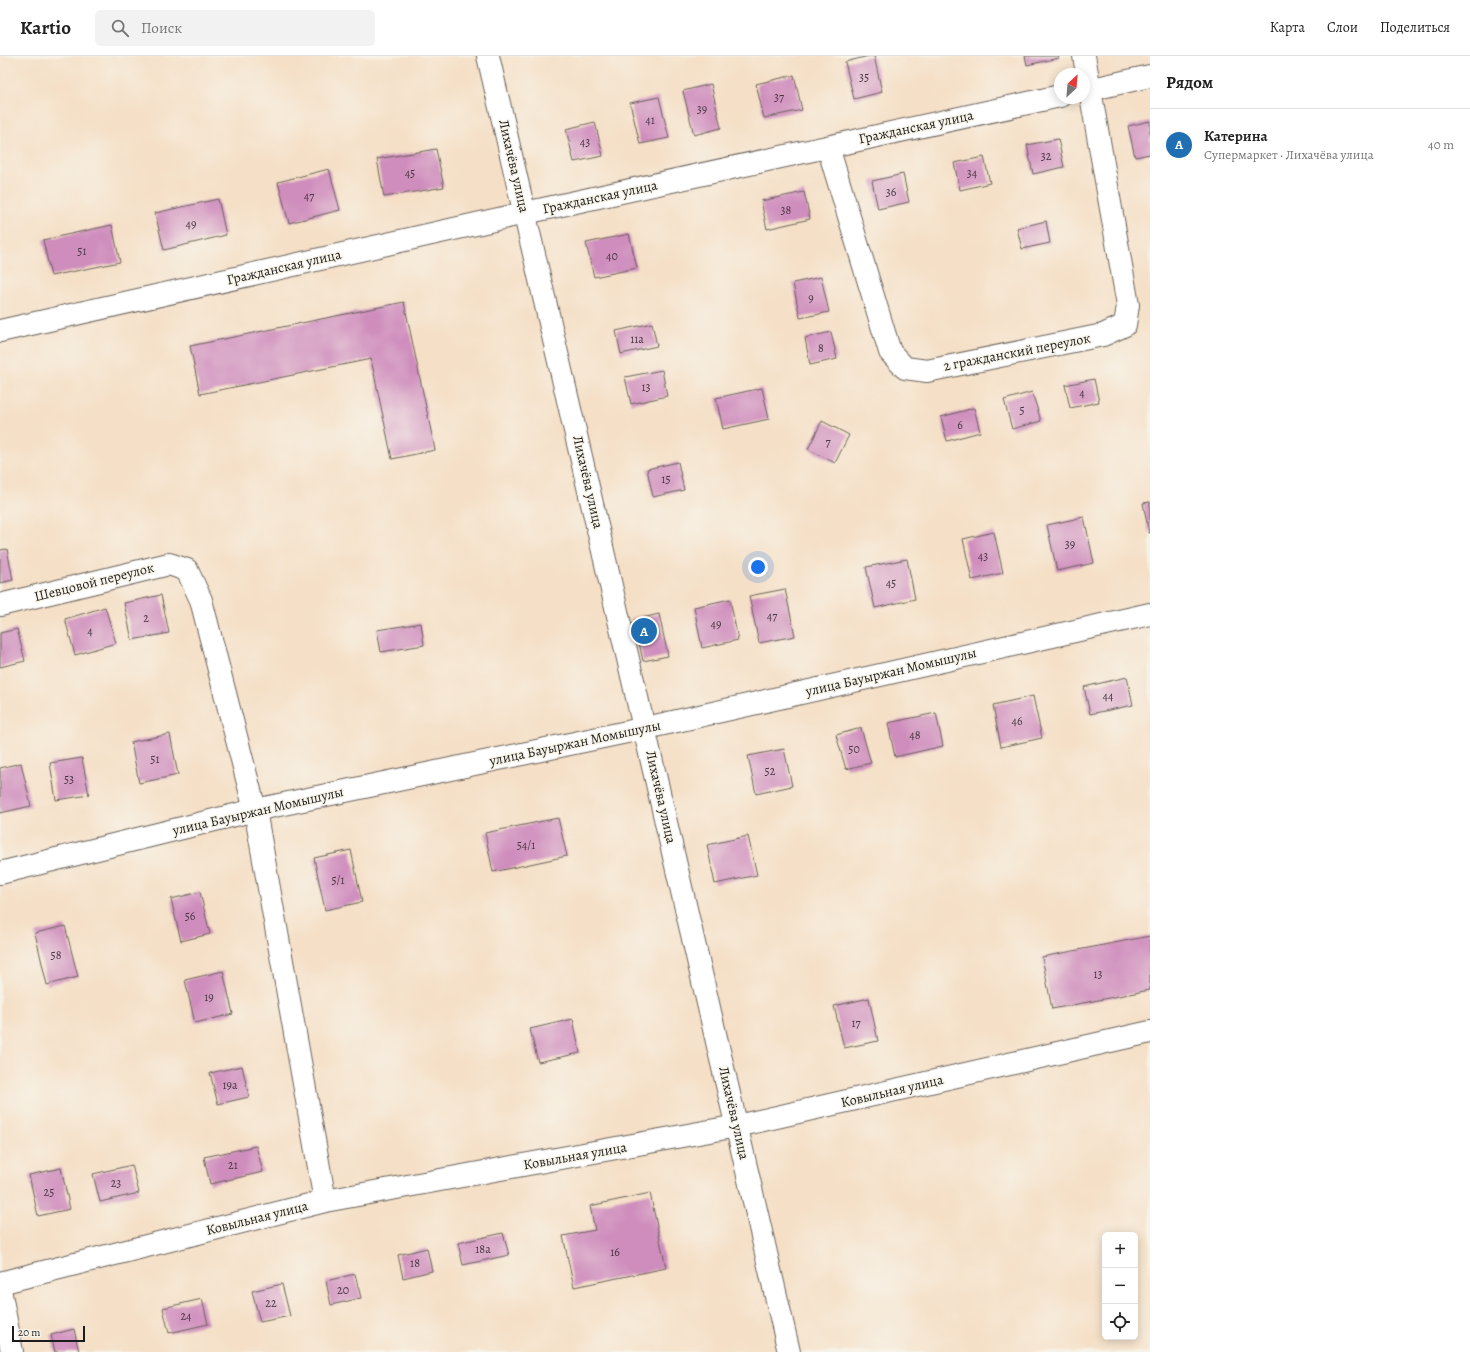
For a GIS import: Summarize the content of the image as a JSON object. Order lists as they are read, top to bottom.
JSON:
{
  "streets": {
    "street": [
      "Гражданская улица",
      "Лихачёва улица",
      "2 гражданский переулок",
      "Шевцовой переулок",
      "улица Бауыржан Момышулы",
      "Ковыльная улица"
    ]
  },
  "crossings": [
    ["Гражданская улица", "Лихачёва улица"],
    ["Гражданская улица", "2 гражданский переулок"],
    ["Лихачёва улица", "улица Бауыржан Момышулы"],
    ["Лихачёва улица", "Ковыльная улица"],
    ["Шевцовой переулок", "улица Бауыржан Момышулы"]
  ],
  "house_numbers": [
    "35",
    "37",
    "39",
    "41",
    "43",
    "32",
    "45",
    "34",
    "36",
    "47",
    "38",
    "49",
    "51",
    "40",
    "9",
    "11а",
    "8",
    "13",
    "4",
    "5",
    "6",
    "7",
    "15",
    "39",
    "43",
    "45",
    "47",
    "2",
    "49",
    "4",
    "44",
    "46",
    "48",
    "50",
    "51",
    "52",
    "53",
    "54/1",
    "5/1",
    "56",
    "58",
    "13",
    "19",
    "17",
    "19а",
    "21",
    "23",
    "25",
    "18а",
    "16",
    "18",
    "20",
    "22",
    "24"
  ],
  "scale_bar": "20 m",
  "north": "top right",
  "page": {
    "header": "Kartio",
    "search": "Поиск",
    "nav": ["Карта", "Слои", "Поделиться"],
    "heading": "Рядом",
    "list": [
      {
        "mark": "A",
        "name": "Катерина",
        "note": "Супермаркет · Лихачёва улица",
        "value": "40 m"
      }
    ],
    "pins": "A",
    "map_buttons": ["+", "−"],
    "scale": "20 m"
  }
}
